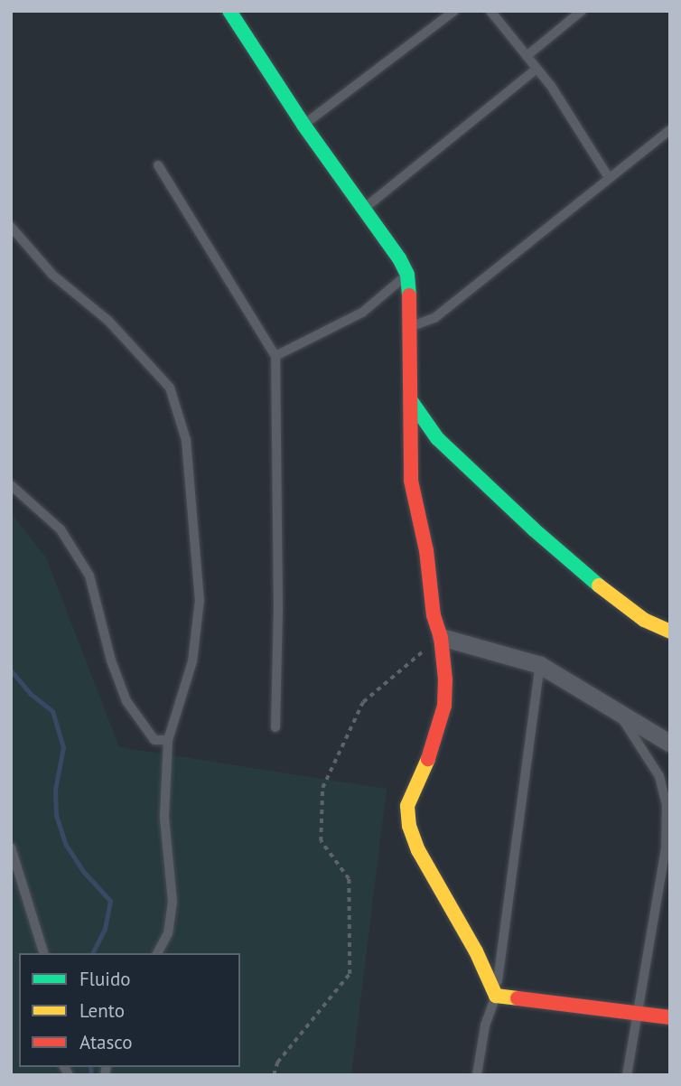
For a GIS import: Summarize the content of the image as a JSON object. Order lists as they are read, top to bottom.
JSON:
{
  "legend": ["Fluido", "Lento", "Atasco"]
}
